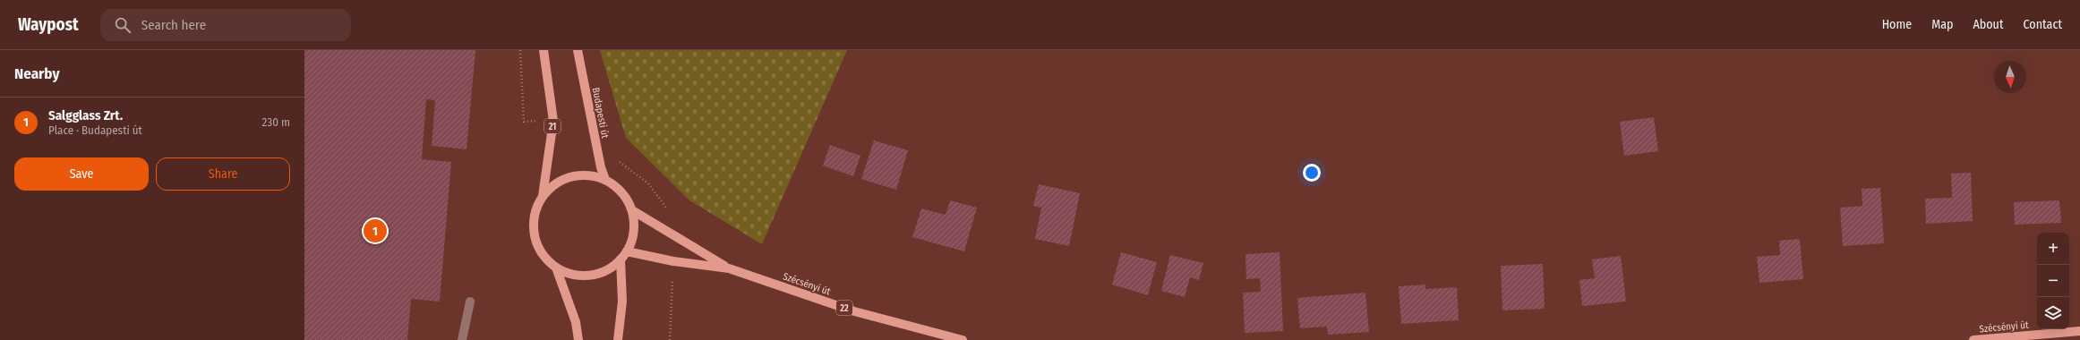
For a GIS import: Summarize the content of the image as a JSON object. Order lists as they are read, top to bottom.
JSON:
{
  "streets": {
    "main road": [
      "Budapesti út",
      "21",
      "Szécsényi út",
      "22"
    ]
  },
  "crossings": [
    ["Budapesti út", "21"],
    ["Budapesti út", "Szécsényi út"],
    ["21", "Szécsényi út"]
  ],
  "north": "bottom",
  "page": {
    "header": "Waypost",
    "search": "Search here",
    "nav": [
      "Home",
      "Map",
      "About",
      "Contact"
    ],
    "heading": "Nearby",
    "list": [
      {
        "mark": "1",
        "name": "Salgglass Zrt.",
        "note": "Place · Budapesti út",
        "value": "230 m"
      }
    ],
    "buttons": ["Save", "Share"],
    "pins": "1",
    "map_buttons": ["+", "−"]
  }
}
